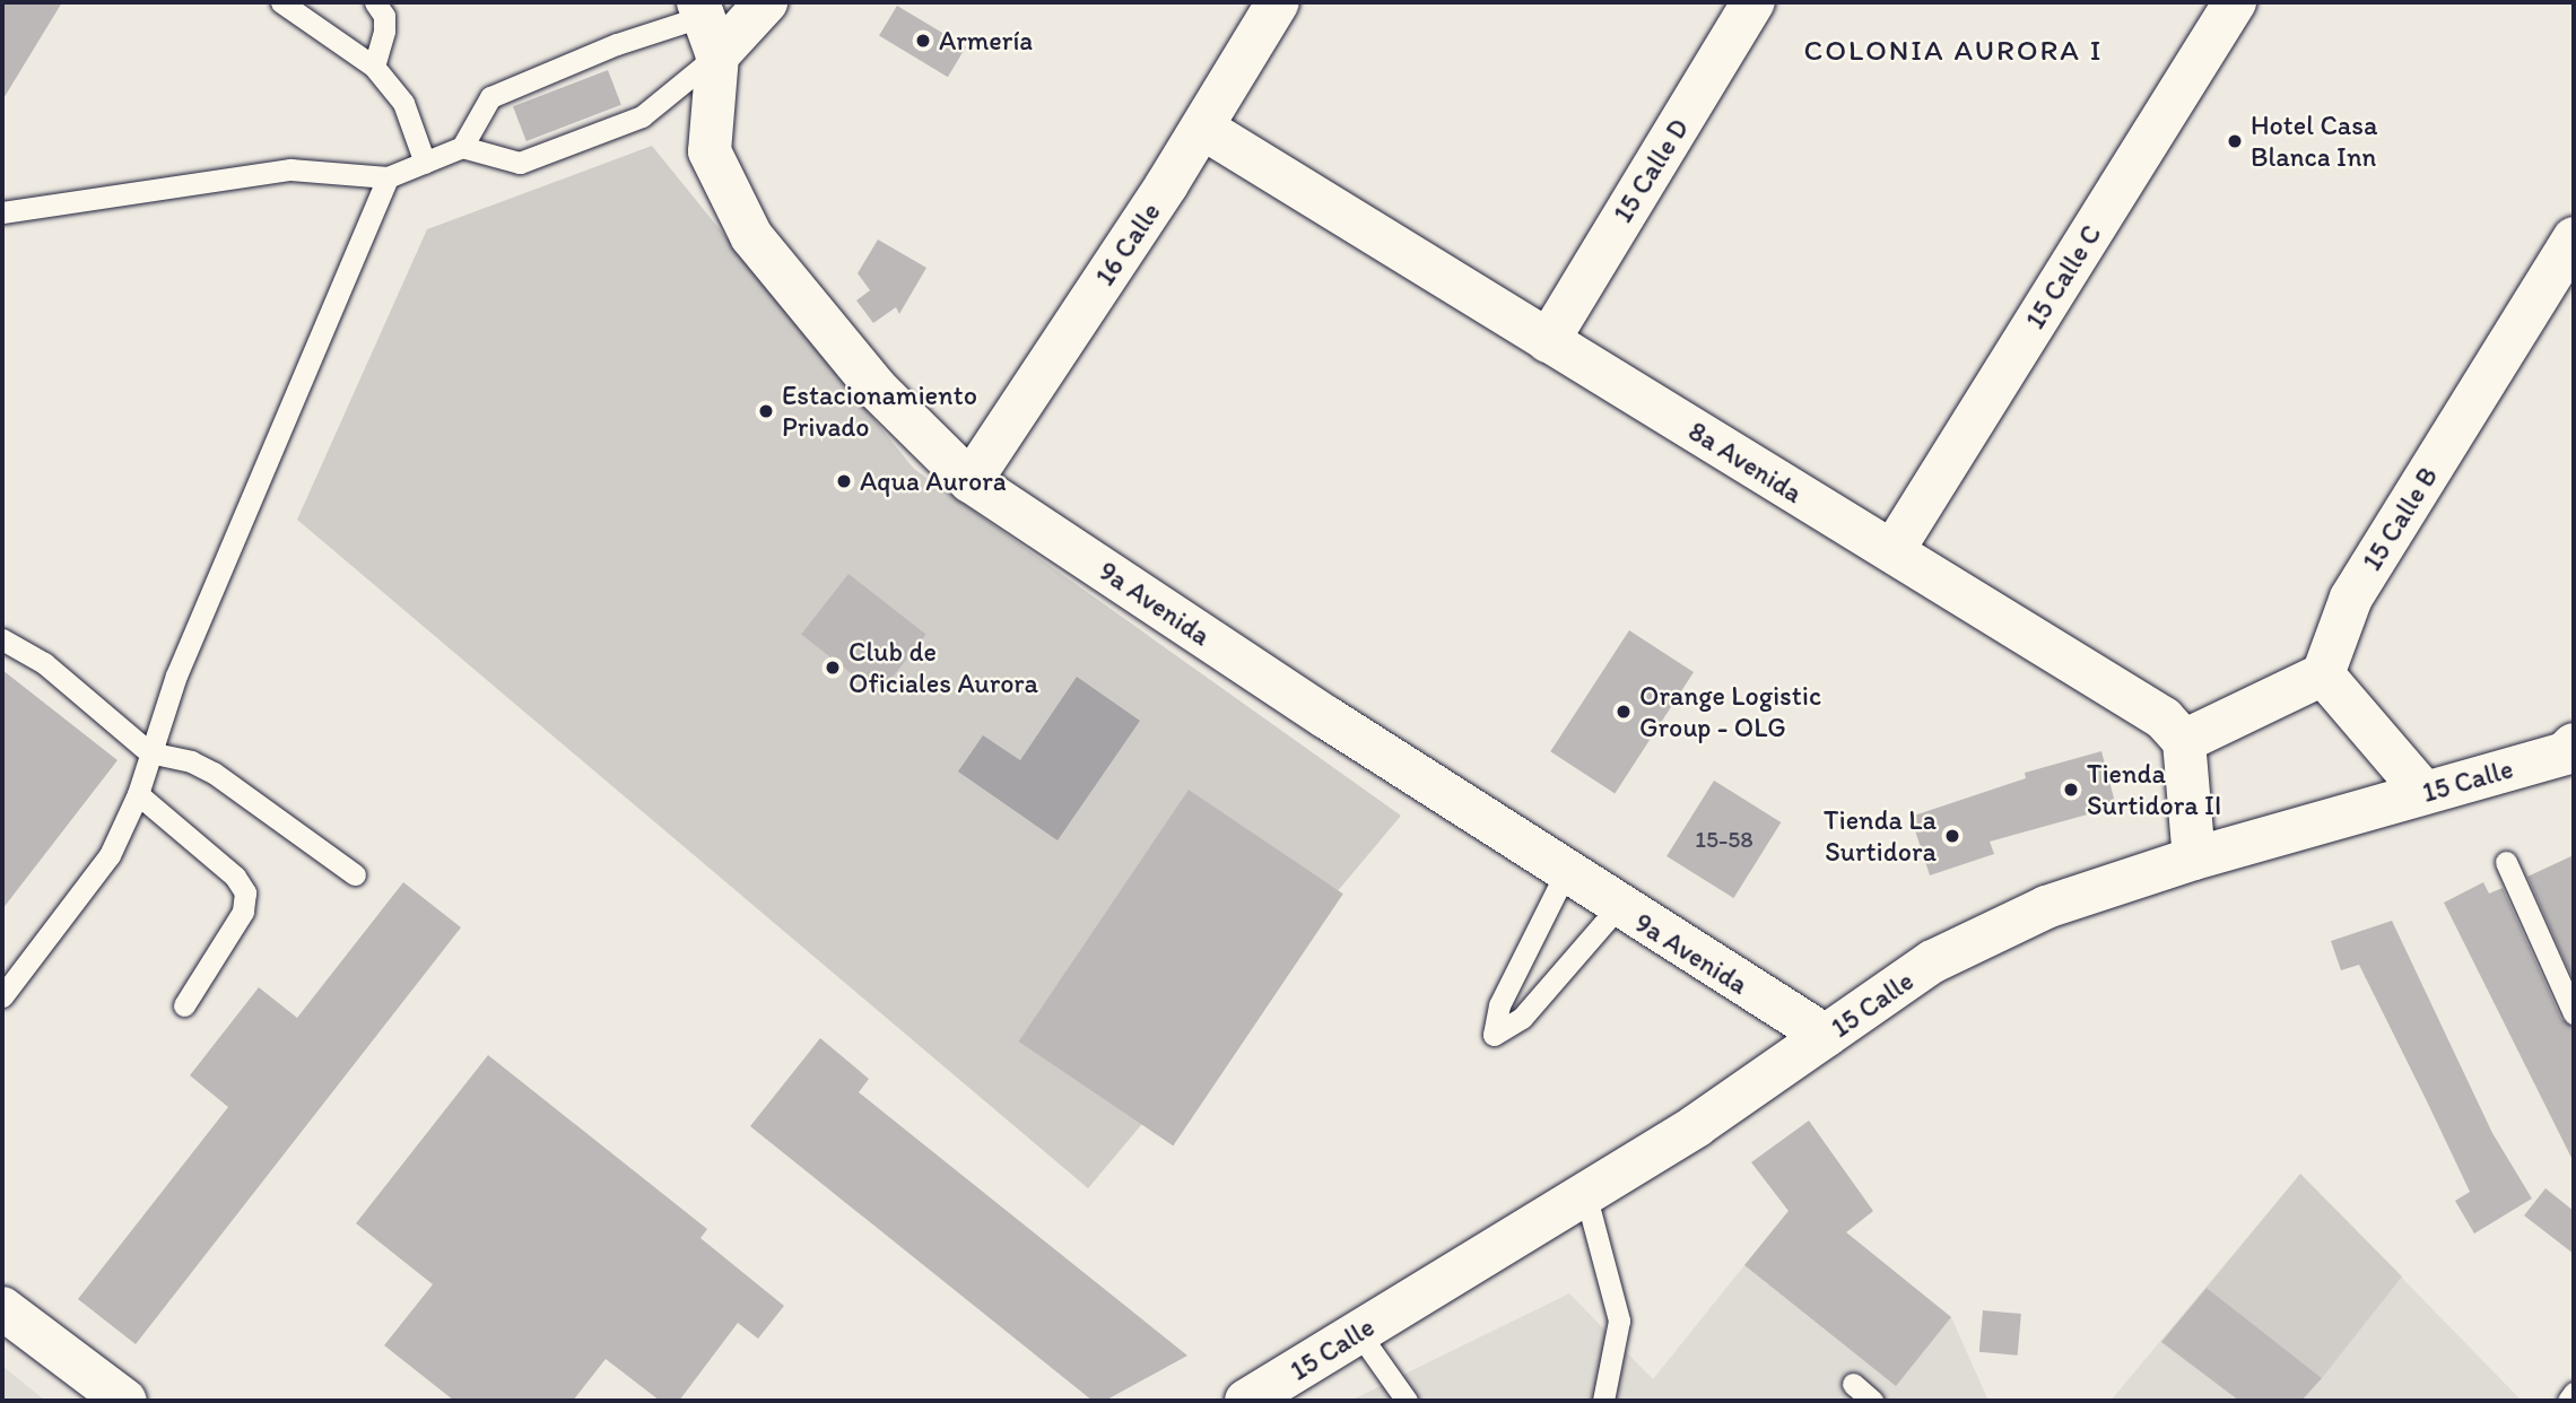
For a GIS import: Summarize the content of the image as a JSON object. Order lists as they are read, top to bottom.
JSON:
{
  "streets": {
    "street": [
      "15 Calle D",
      "16 Calle",
      "15 Calle C",
      "8a Avenida",
      "15 Calle B",
      "9a Avenida",
      "15 Calle"
    ]
  },
  "crossings": [
    ["15 Calle D", "8a Avenida"],
    ["16 Calle", "8a Avenida"],
    ["16 Calle", "9a Avenida"],
    ["15 Calle C", "8a Avenida"],
    ["9a Avenida", "15 Calle"]
  ],
  "districts": ["COLONIA AURORA I"],
  "places": [
    "Armería",
    "Hotel Casa Blanca Inn",
    "Estacionamiento Privado",
    "Aqua Aurora",
    "Club de Oficiales Aurora",
    "Orange Logistic Group - OLG",
    "Tienda Surtidora II",
    "Tienda La Surtidora"
  ],
  "house_numbers": ["15-58"]
}
